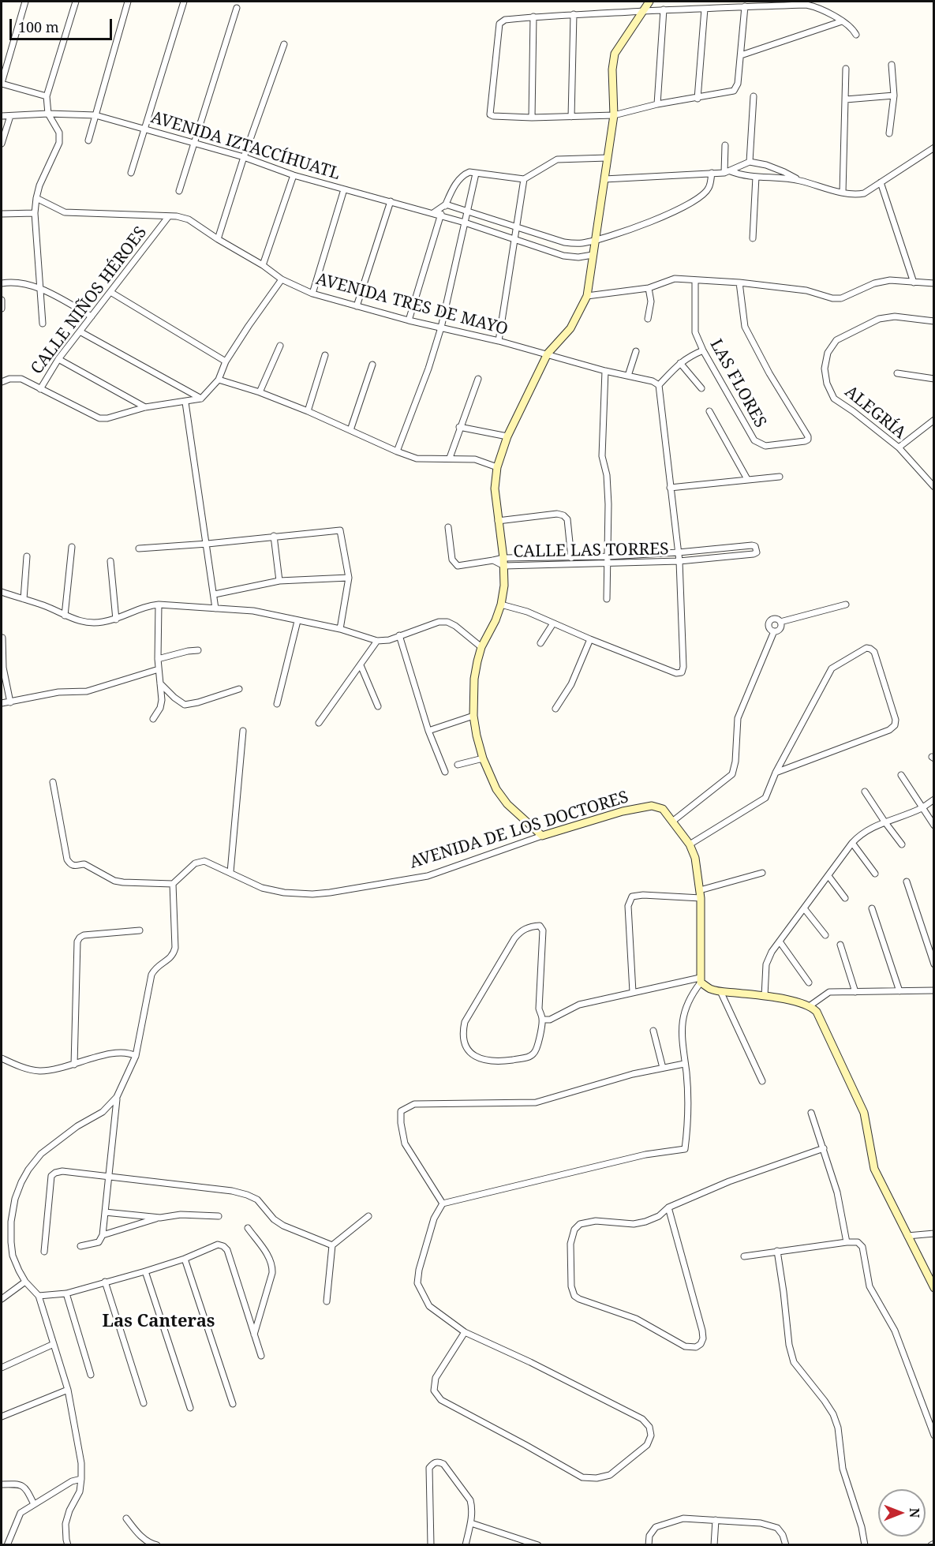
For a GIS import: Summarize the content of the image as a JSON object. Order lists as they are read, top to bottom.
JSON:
{
  "streets": {
    "main road": ["AVENIDA DE LOS DOCTORES"],
    "street": [
      "AVENIDA IZTACCÍHUATL",
      "CALLE NIÑOS HÉROES",
      "AVENIDA TRES DE MAYO",
      "LAS FLORES",
      "ALEGRÍA",
      "CALLE LAS TORRES"
    ]
  },
  "crossings": [
    ["CALLE NIÑOS HÉROES", "AVENIDA TRES DE MAYO"]
  ],
  "districts": ["Las Canteras"],
  "scale_bar": "100 m",
  "north": "right"
}
